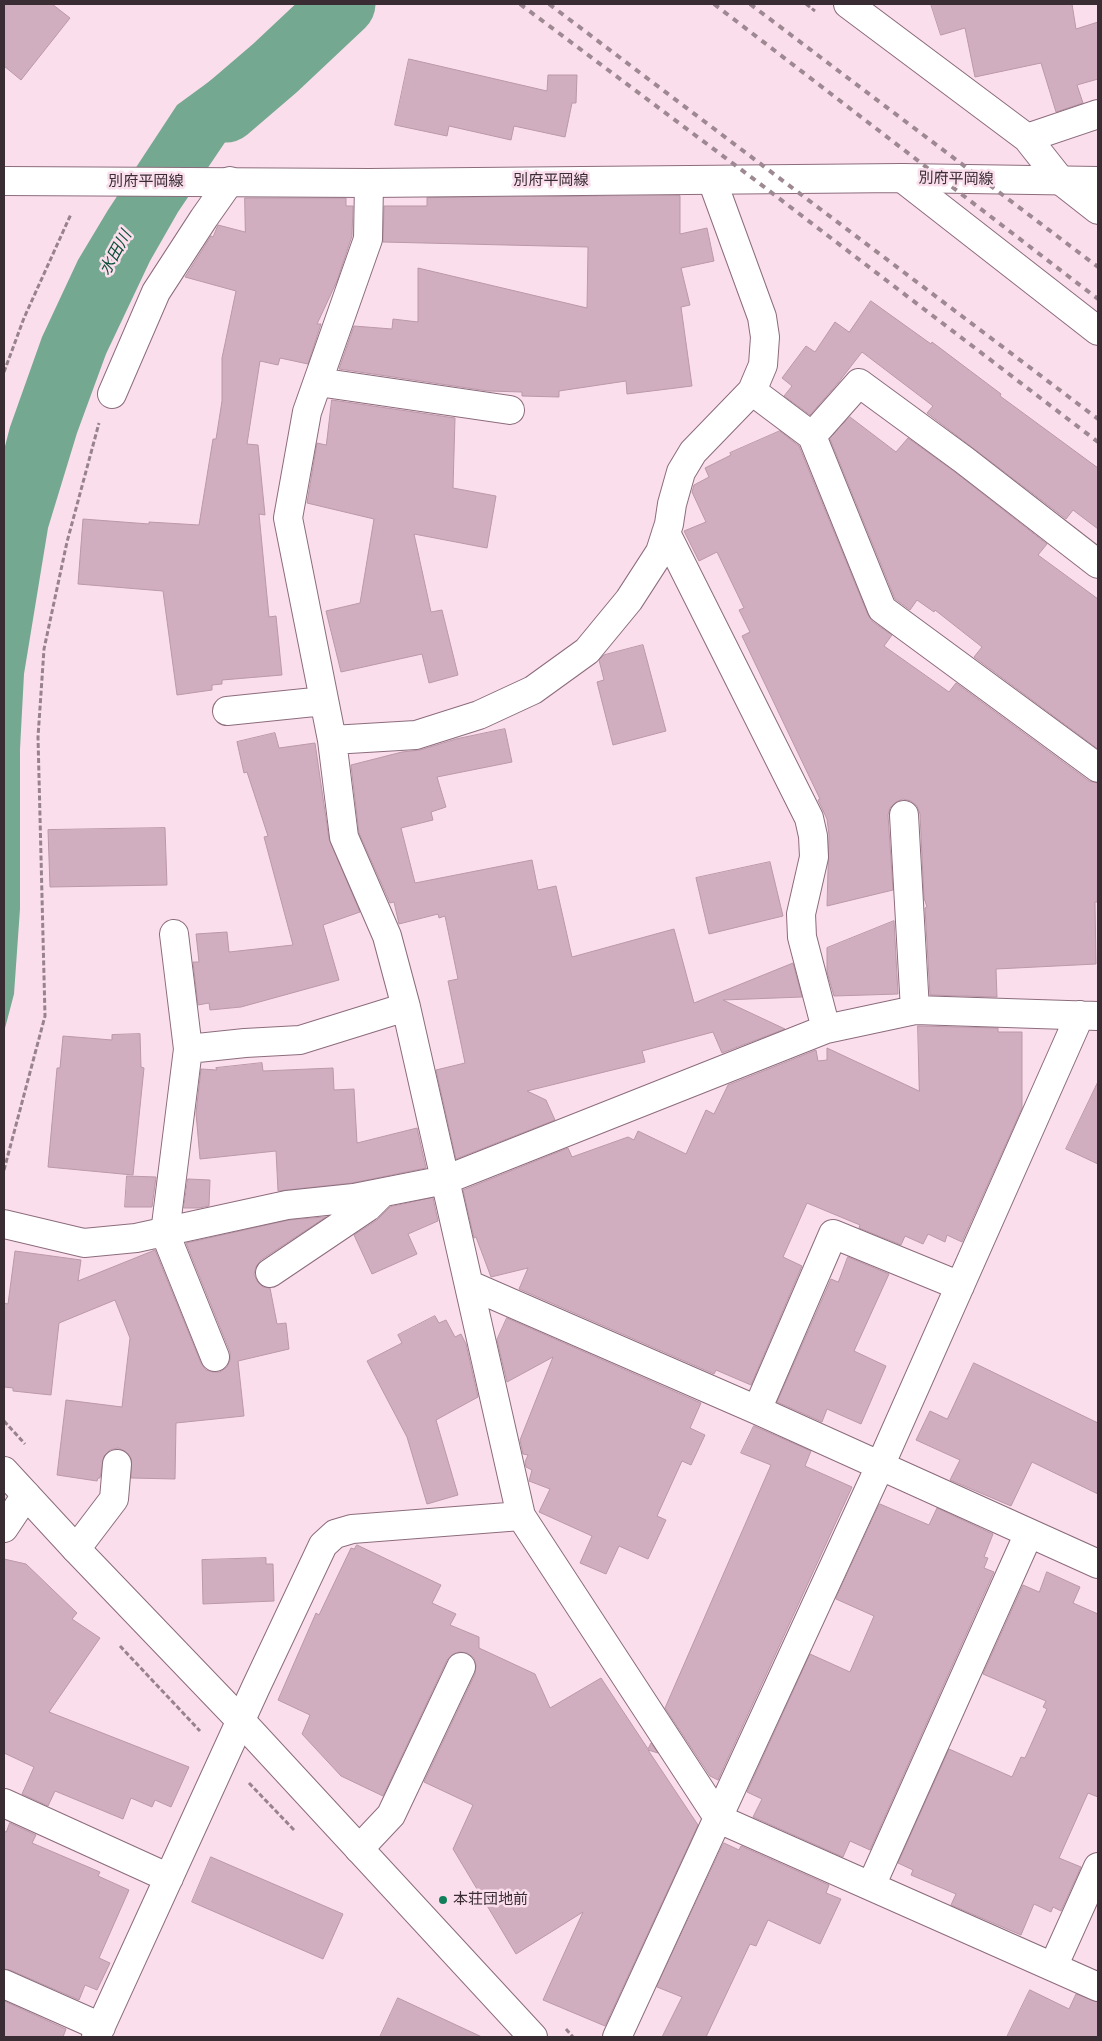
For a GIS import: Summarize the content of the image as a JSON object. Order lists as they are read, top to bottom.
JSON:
{
  "streets": {
    "street": ["別府平岡線"]
  },
  "water": ["水田川"],
  "places": ["本荘団地前"]
}
